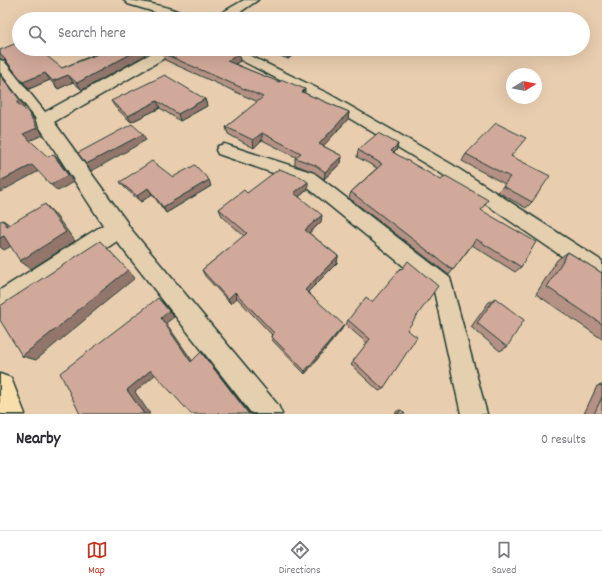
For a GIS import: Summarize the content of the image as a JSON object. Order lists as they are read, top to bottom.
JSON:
{
  "north": "right",
  "page": {
    "search": "Search here",
    "heading": ["Nearby", "0 results"],
    "nav": ["Map", "Directions", "Saved"]
  }
}
